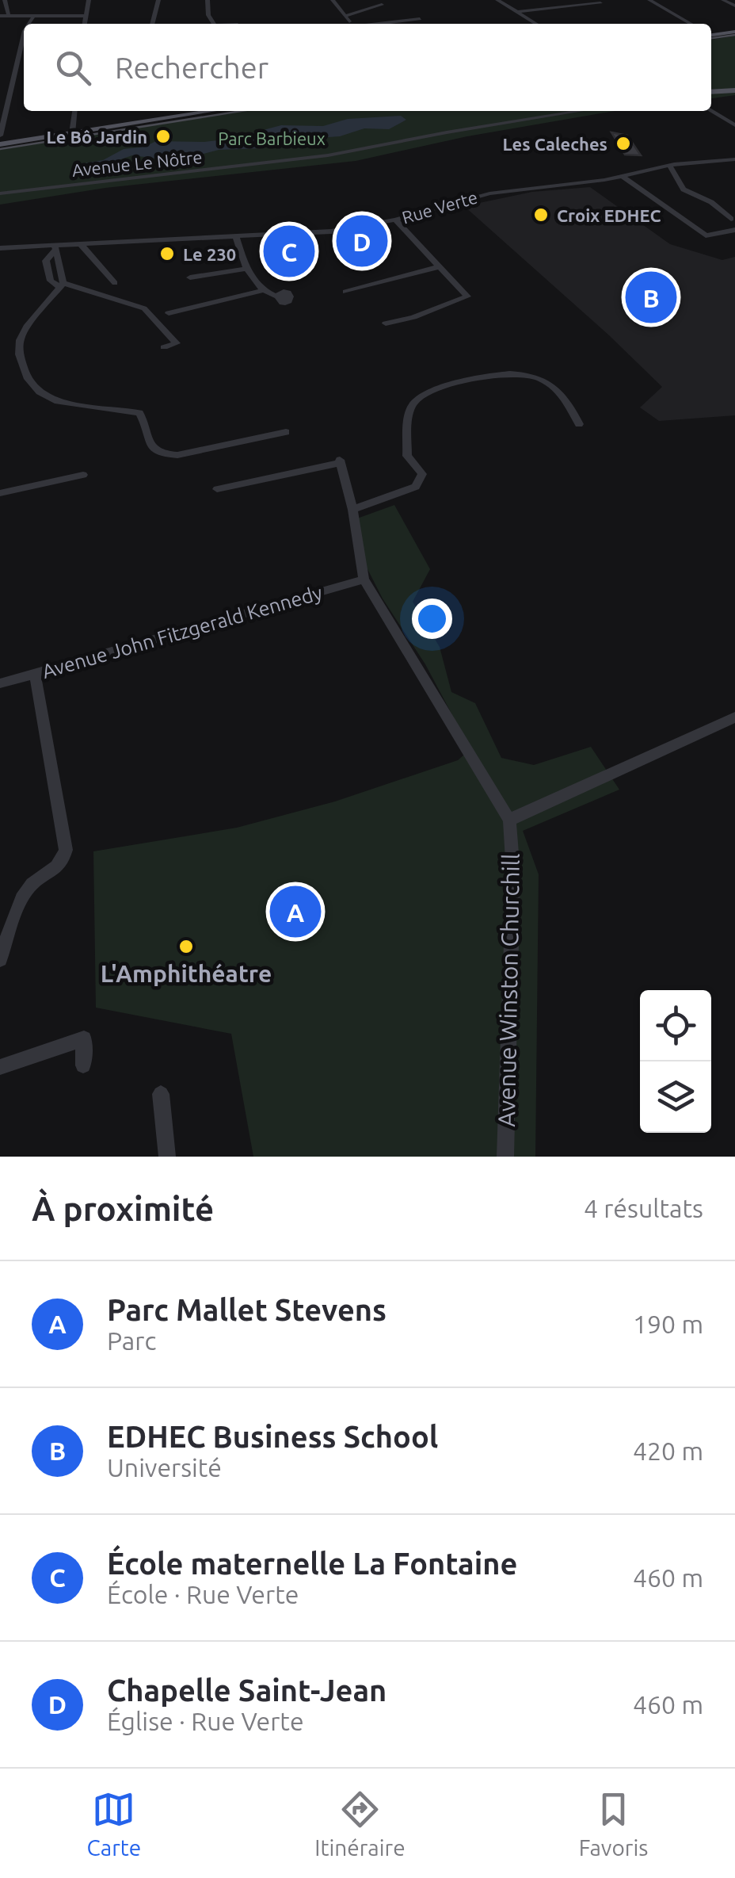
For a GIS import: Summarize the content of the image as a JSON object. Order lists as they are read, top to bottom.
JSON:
{
  "streets": {
    "street": [
      "Avenue Le Nôtre",
      "Rue Verte",
      "Avenue John Fitzgerald Kennedy",
      "Avenue Winston Churchill"
    ]
  },
  "crossings": [
    ["Avenue John Fitzgerald Kennedy", "Avenue Winston Churchill"]
  ],
  "parks": ["Parc Barbieux"],
  "places": [
    "Le Bô Jardin",
    "Les Caleches",
    "Croix EDHEC",
    "Le 230",
    "L'Amphithéatre"
  ],
  "page": {
    "search": "Rechercher",
    "pins": [
      "D",
      "C",
      "B",
      "A"
    ],
    "heading": ["À proximité", "4 résultats"],
    "list": [
      {
        "mark": "A",
        "name": "Parc Mallet Stevens",
        "note": "Parc",
        "value": "190 m"
      },
      {
        "mark": "B",
        "name": "EDHEC Business School",
        "note": "Université",
        "value": "420 m"
      },
      {
        "mark": "C",
        "name": "École maternelle La Fontaine",
        "note": "École · Rue Verte",
        "value": "460 m"
      },
      {
        "mark": "D",
        "name": "Chapelle Saint-Jean",
        "note": "Église · Rue Verte",
        "value": "460 m"
      }
    ],
    "nav": ["Carte", "Itinéraire", "Favoris"]
  }
}
